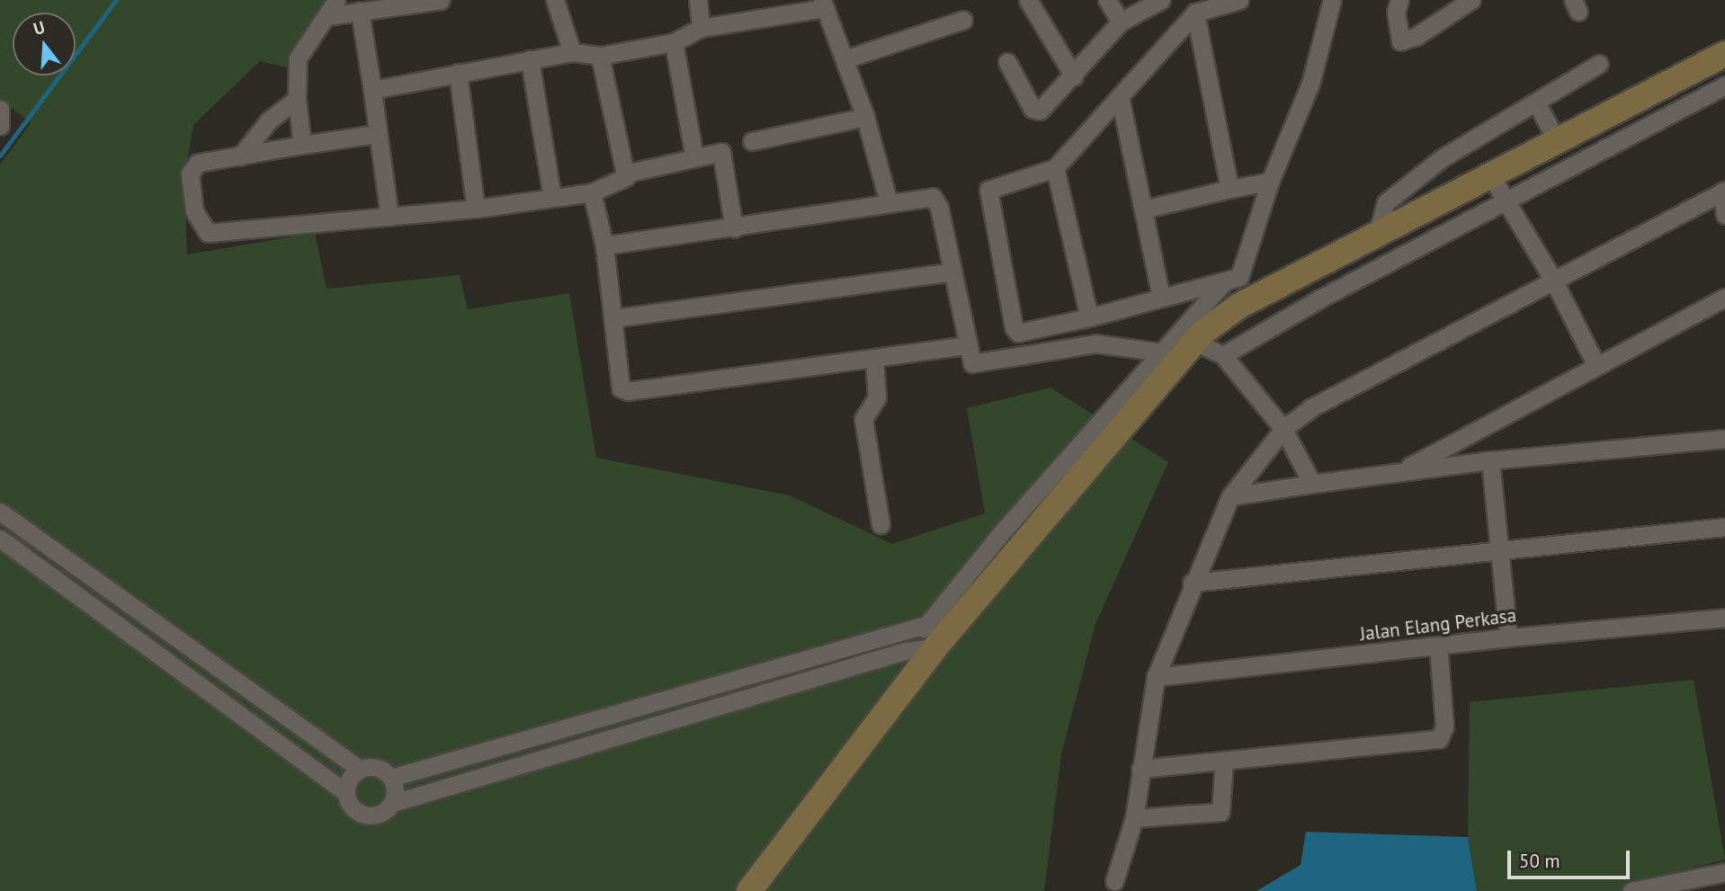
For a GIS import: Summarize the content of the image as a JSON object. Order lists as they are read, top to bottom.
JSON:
{
  "streets": {
    "street": ["Jalan Elang Perkasa"]
  },
  "scale_bar": "50 m",
  "north": "top"
}
